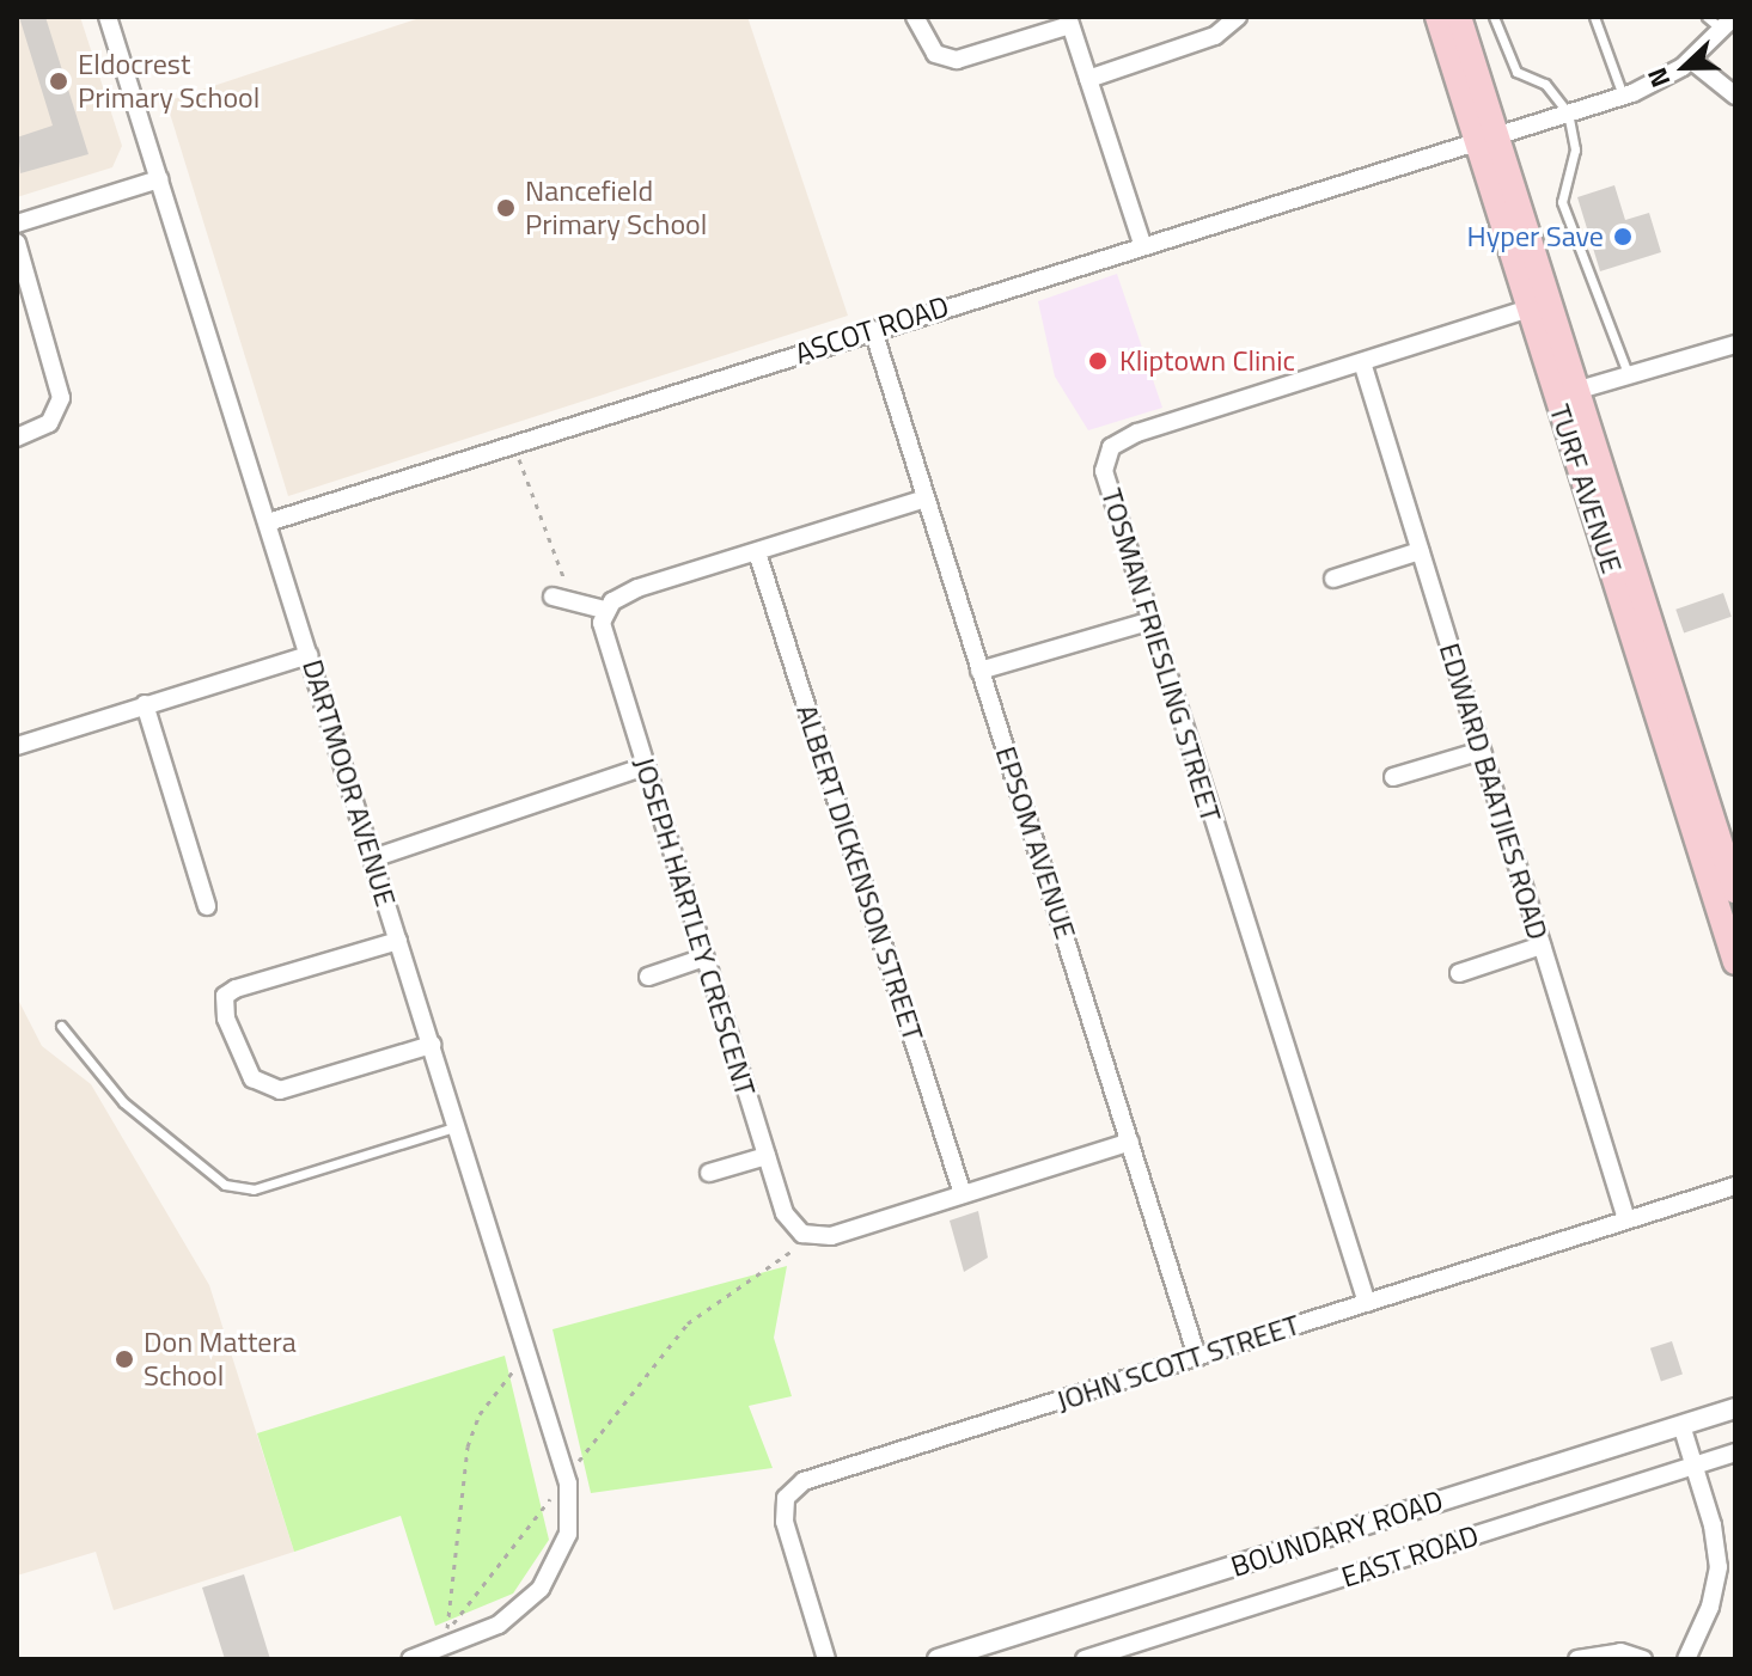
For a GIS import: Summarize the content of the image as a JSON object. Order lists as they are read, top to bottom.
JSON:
{
  "streets": {
    "main road": ["TURF AVENUE"],
    "street": [
      "ASCOT ROAD",
      "TOSMAN FRIESLING STREET",
      "DARTMOOR AVENUE",
      "EDWARD BAATJIES ROAD",
      "EPSOM AVENUE",
      "ALBERT DICKENSON STREET",
      "JOSEPH HARTLEY CRESCENT",
      "JOHN SCOTT STREET",
      "BOUNDARY ROAD",
      "EAST ROAD"
    ]
  },
  "crossings": [
    ["ASCOT ROAD", "TURF AVENUE"],
    ["ASCOT ROAD", "DARTMOOR AVENUE"],
    ["ASCOT ROAD", "EPSOM AVENUE"],
    ["TURF AVENUE", "TOSMAN FRIESLING STREET"],
    ["TOSMAN FRIESLING STREET", "EDWARD BAATJIES ROAD"],
    ["TOSMAN FRIESLING STREET", "JOHN SCOTT STREET"],
    ["EDWARD BAATJIES ROAD", "JOHN SCOTT STREET"],
    ["EPSOM AVENUE", "JOHN SCOTT STREET"]
  ],
  "places": [
    "Eldocrest Primary School",
    "Nancefield Primary School",
    "Hyper Save",
    "Kliptown Clinic",
    "Don Mattera School"
  ],
  "north": "left"
}
